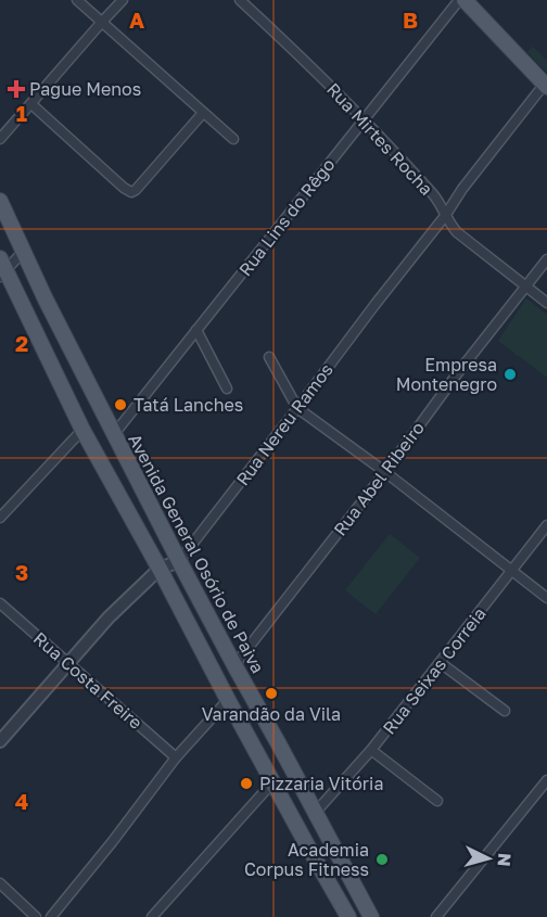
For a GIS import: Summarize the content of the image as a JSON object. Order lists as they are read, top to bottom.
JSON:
{
  "streets": {
    "main road": ["Avenida General Osório de Paiva"],
    "street": [
      "Rua Mirtes Rocha",
      "Rua Lins do Rêgo",
      "Rua Nereu Ramos",
      "Rua Abel Ribeiro",
      "Rua Seixas Correia",
      "Rua Costa Freire"
    ]
  },
  "crossings": [
    ["Rua Mirtes Rocha", "Rua Lins do Rêgo"],
    ["Rua Mirtes Rocha", "Rua Nereu Ramos"],
    ["Rua Mirtes Rocha", "Rua Abel Ribeiro"],
    ["Rua Lins do Rêgo", "Avenida General Osório de Paiva"],
    ["Rua Nereu Ramos", "Avenida General Osório de Paiva"],
    ["Rua Nereu Ramos", "Rua Costa Freire"],
    ["Rua Abel Ribeiro", "Avenida General Osório de Paiva"],
    ["Avenida General Osório de Paiva", "Rua Seixas Correia"]
  ],
  "places": {
    "health": ["Pague Menos"],
    "other": [
      "Empresa Montenegro",
      "Tatá Lanches",
      "Varandão da Vila",
      "Pizzaria Vitória",
      "Academia Corpus Fitness"
    ]
  },
  "north": "right",
  "grid": {
    "columns": ["A", "B"],
    "rows": [
      "1",
      "2",
      "3",
      "4"
    ]
  }
}
